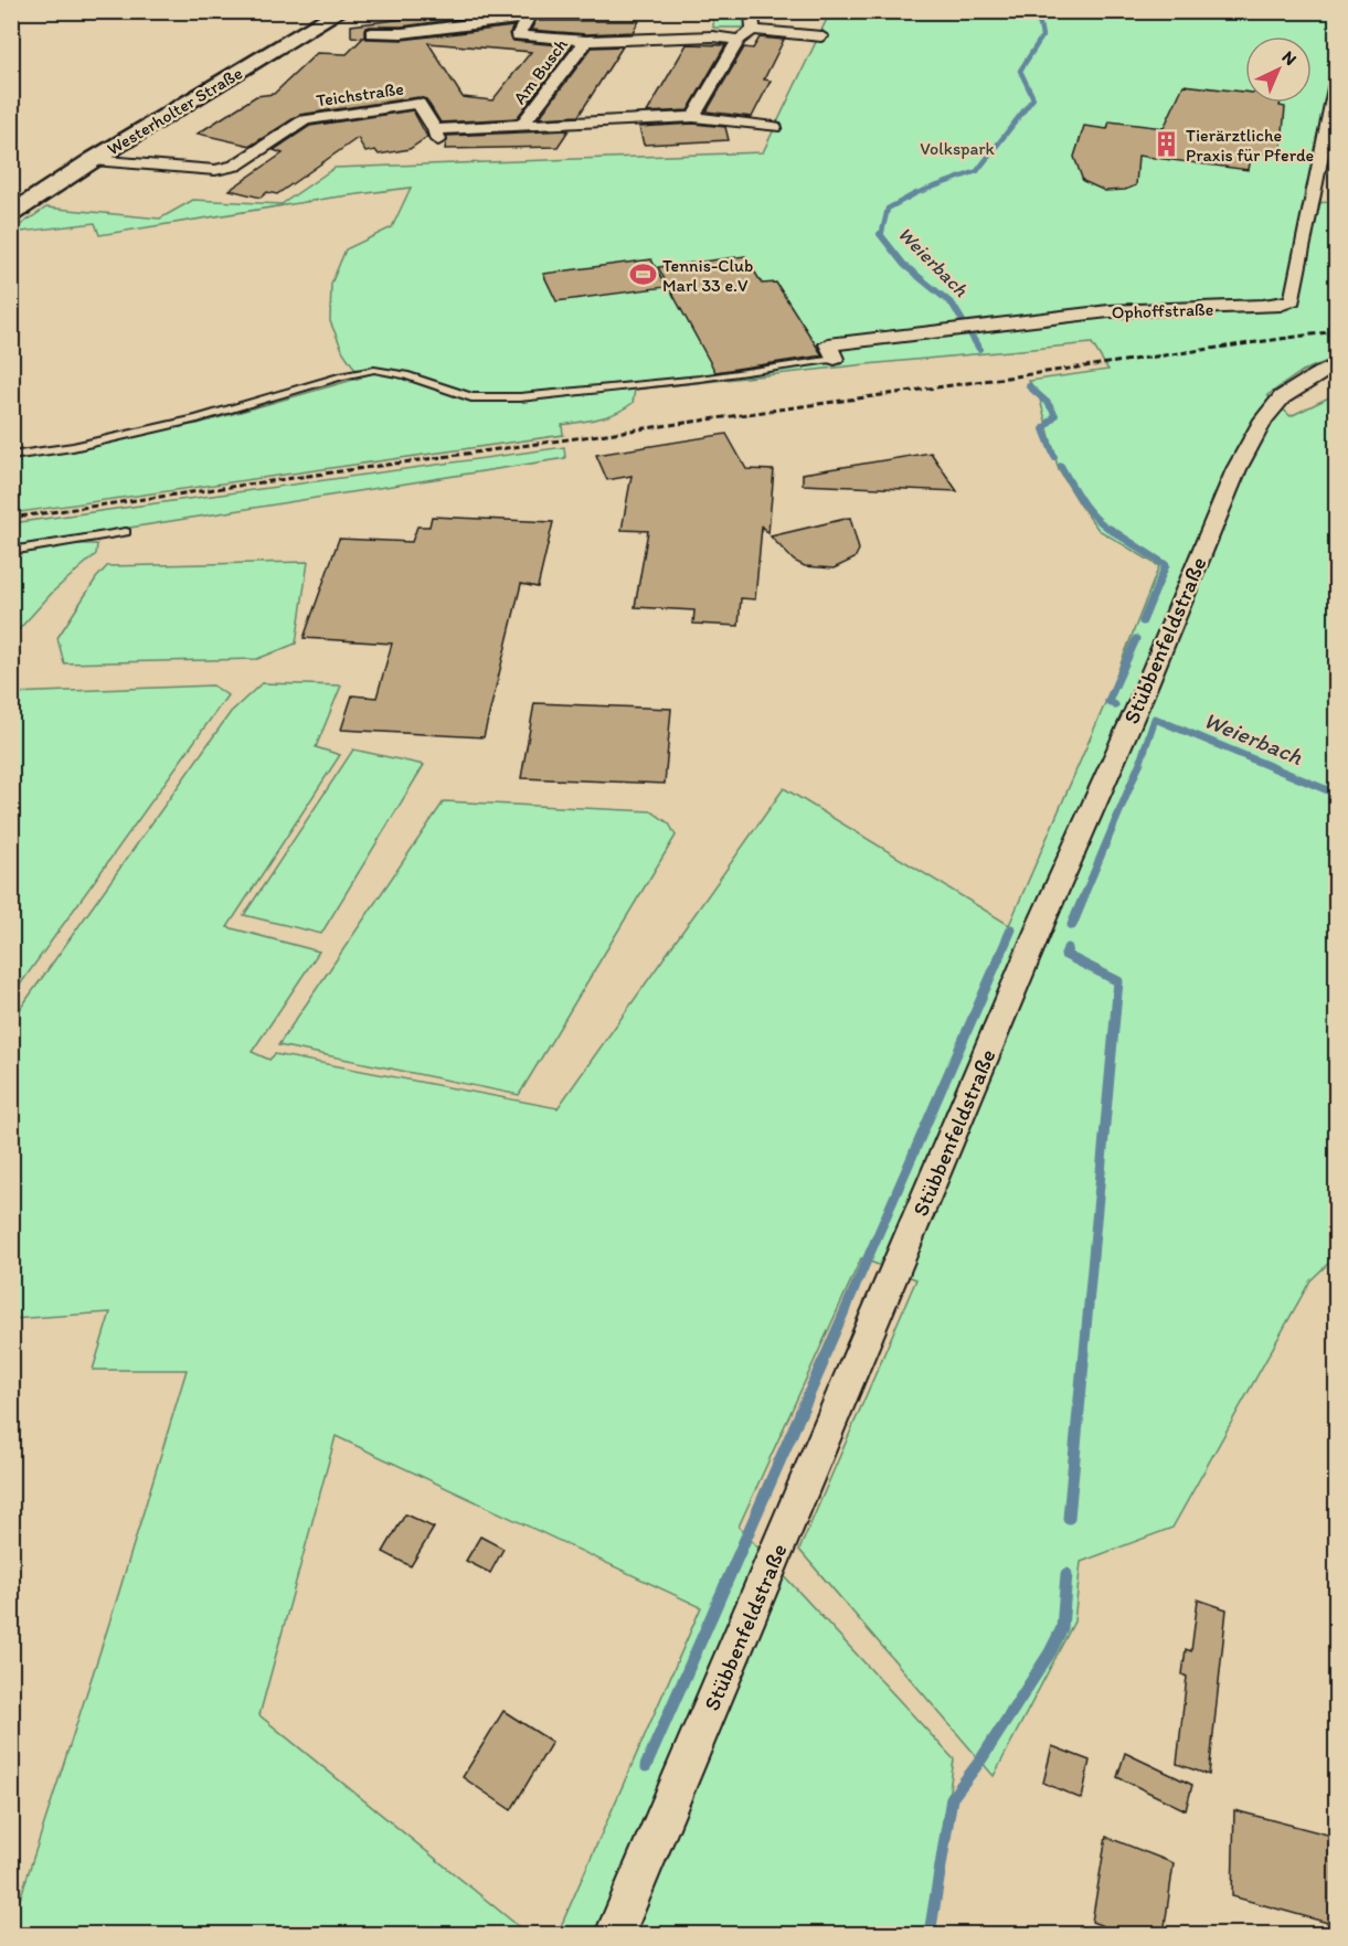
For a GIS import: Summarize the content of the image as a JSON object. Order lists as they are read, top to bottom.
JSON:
{
  "streets": {
    "main road": ["Westerholter Straße"],
    "street": [
      "Am Busch",
      "Teichstraße",
      "Ophoffstraße",
      "Stübbenfeldstraße"
    ]
  },
  "crossings": [
    ["Am Busch", "Teichstraße"],
    ["Teichstraße", "Westerholter Straße"]
  ],
  "water": ["Weierbach"],
  "parks": ["Volkspark"],
  "places": {
    "building": ["Tierärztliche Praxis für Pferde"],
    "sports": ["Tennis-Club Marl 33 e.V"]
  },
  "north": "top right"
}
